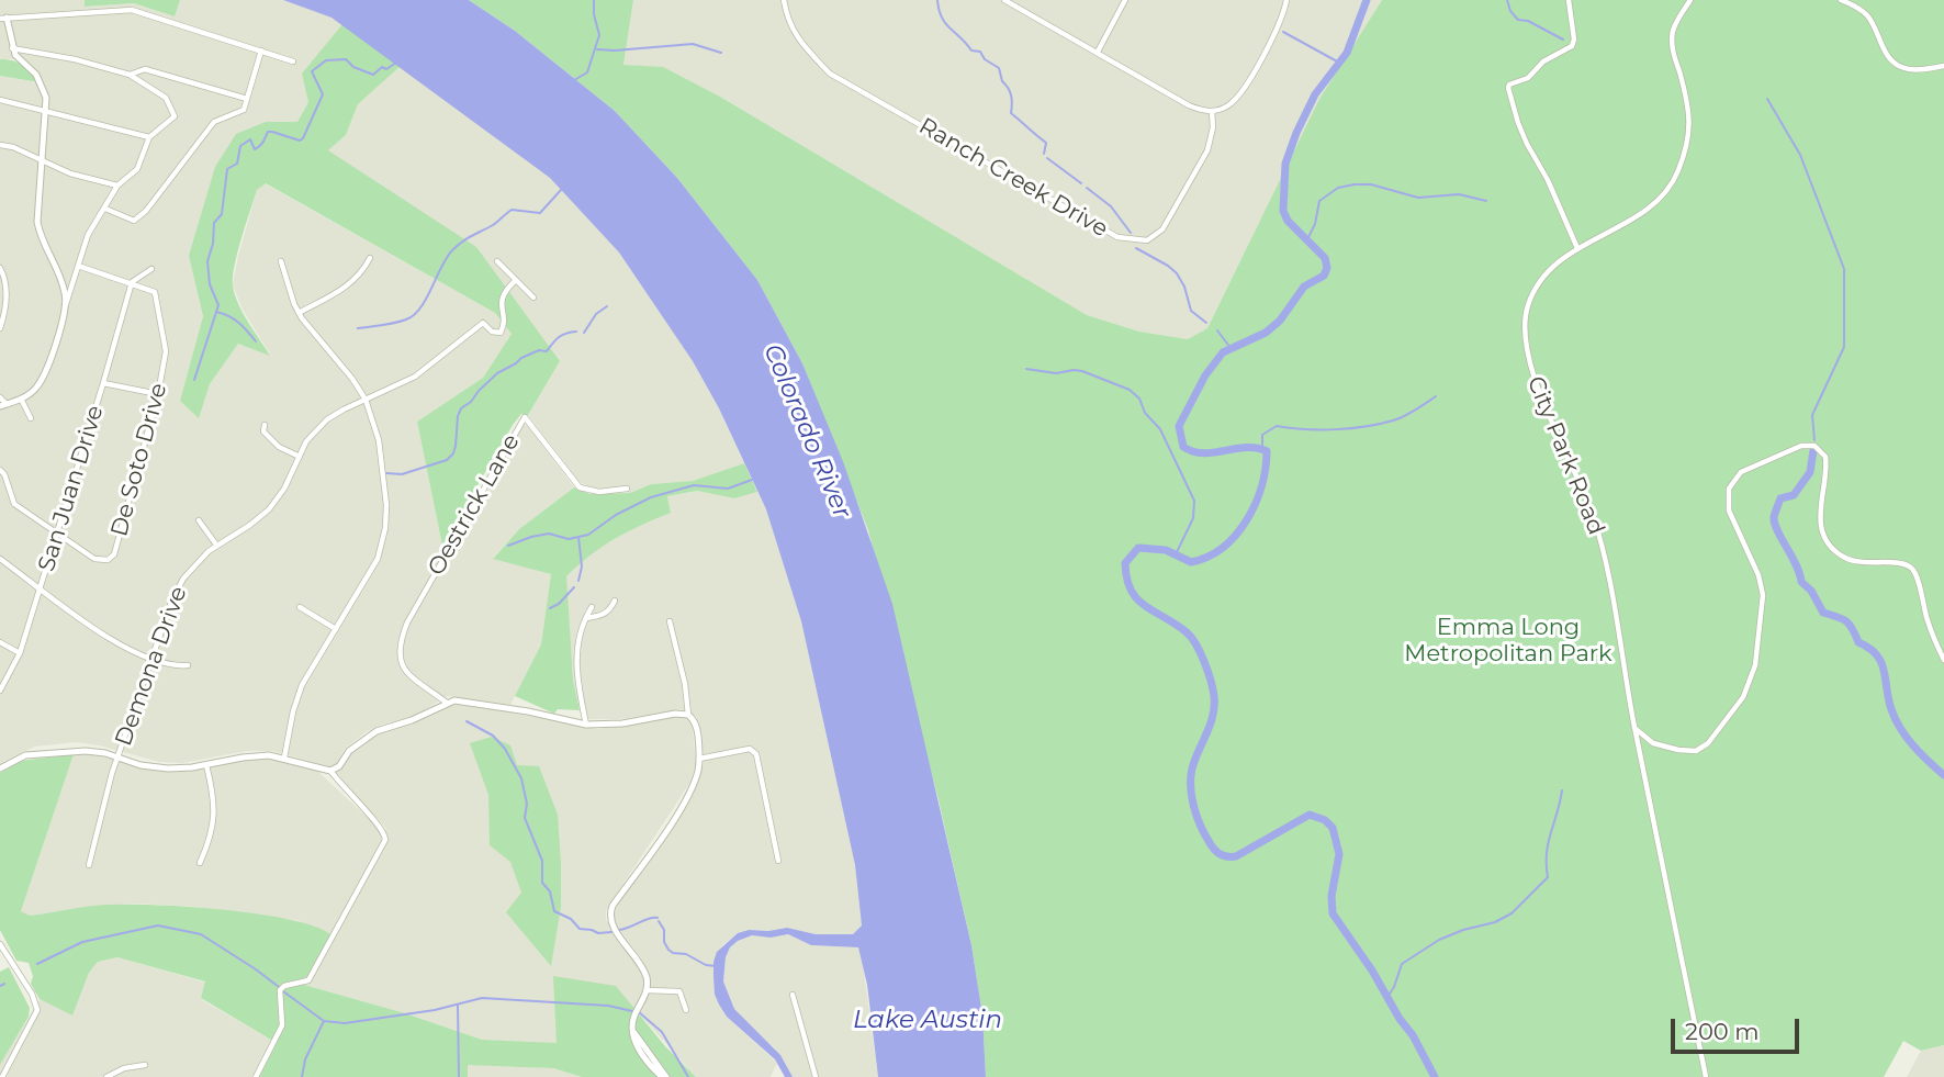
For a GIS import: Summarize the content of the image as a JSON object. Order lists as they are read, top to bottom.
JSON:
{
  "streets": {
    "street": [
      "Ranch Creek Drive",
      "City Park Road",
      "De Soto Drive",
      "San Juan Drive",
      "Oestrick Lane",
      "Demona Drive"
    ]
  },
  "crossings": [
    ["De Soto Drive", "San Juan Drive"]
  ],
  "water": ["Colorado River", "Lake Austin"],
  "parks": ["Emma Long Metropolitan Park"],
  "scale_bar": "200 m"
}
